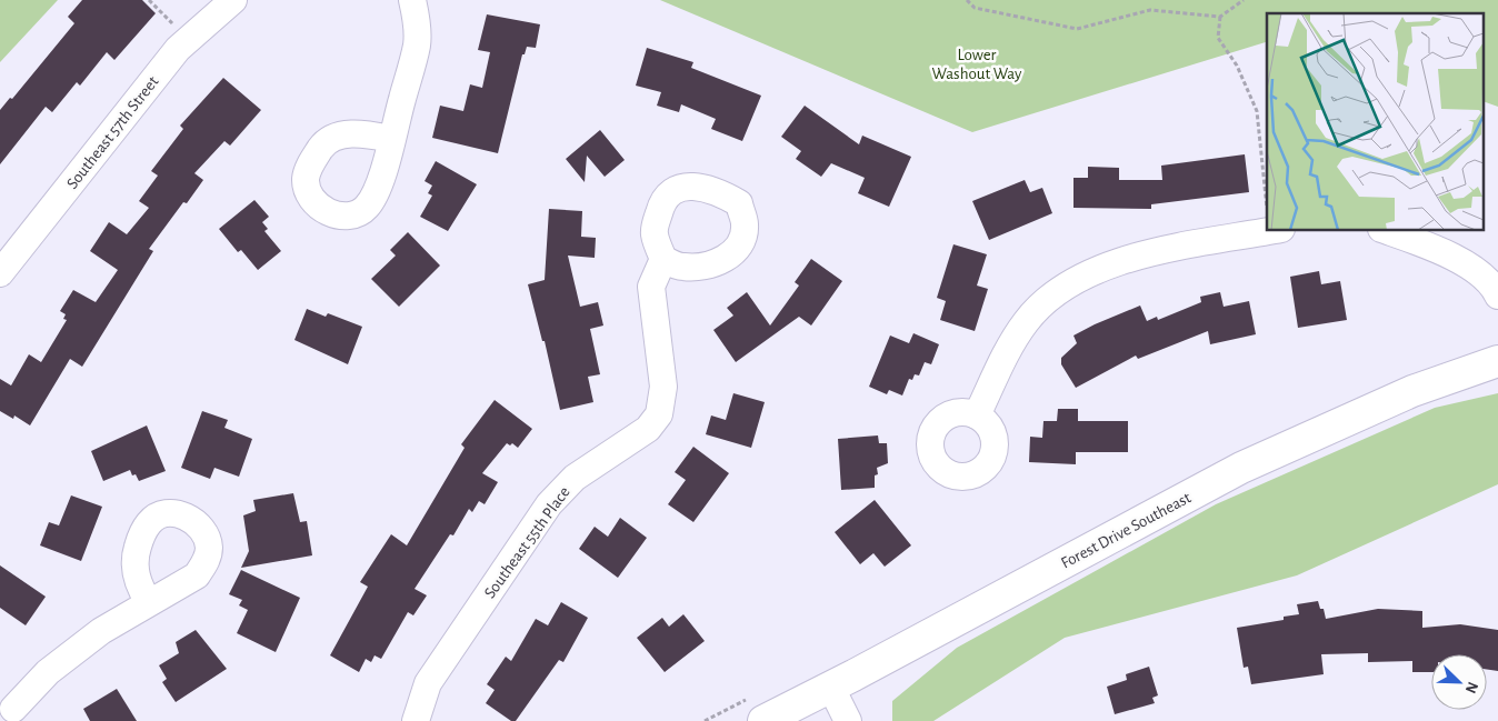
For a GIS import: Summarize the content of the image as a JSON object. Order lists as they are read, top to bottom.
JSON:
{
  "streets": {
    "main road": ["Forest Drive Southeast"],
    "street": ["Southeast 57th Street", "Southeast 55th Place"]
  },
  "parks": ["Lower Washout Way"],
  "north": "bottom right"
}
